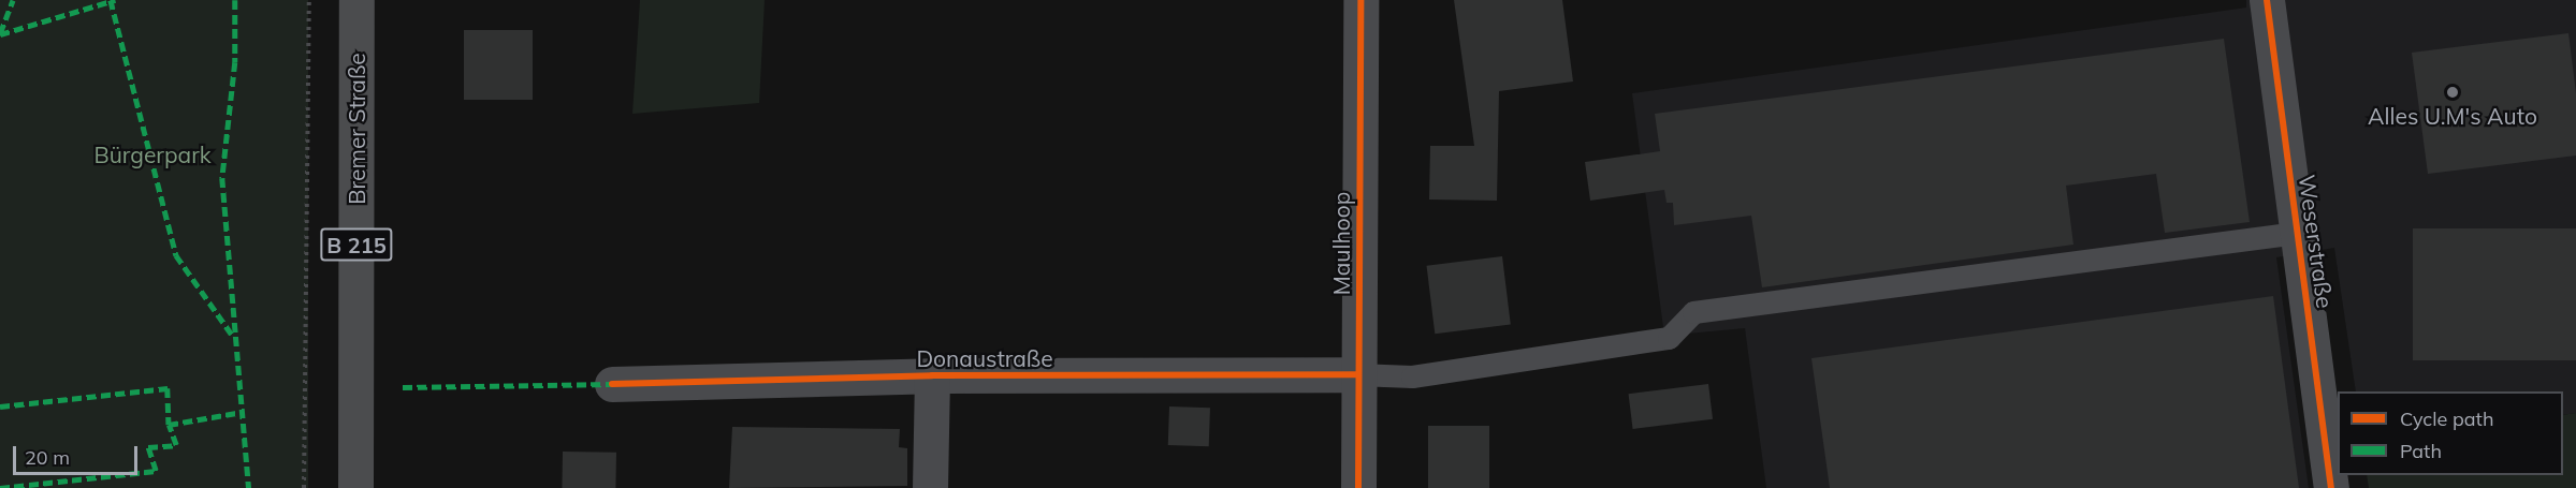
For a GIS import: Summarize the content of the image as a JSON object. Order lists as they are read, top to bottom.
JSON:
{
  "streets": {
    "main road": ["Bremer Straße", "B 215"],
    "street": ["Weserstraße", "Maulhoop", "Donaustraße"]
  },
  "crossings": [
    ["Maulhoop", "Donaustraße"]
  ],
  "parks": ["Bürgerpark"],
  "places": ["Alles U.M's Auto"],
  "legend": ["Cycle path", "Path"],
  "scale_bar": "20 m"
}
